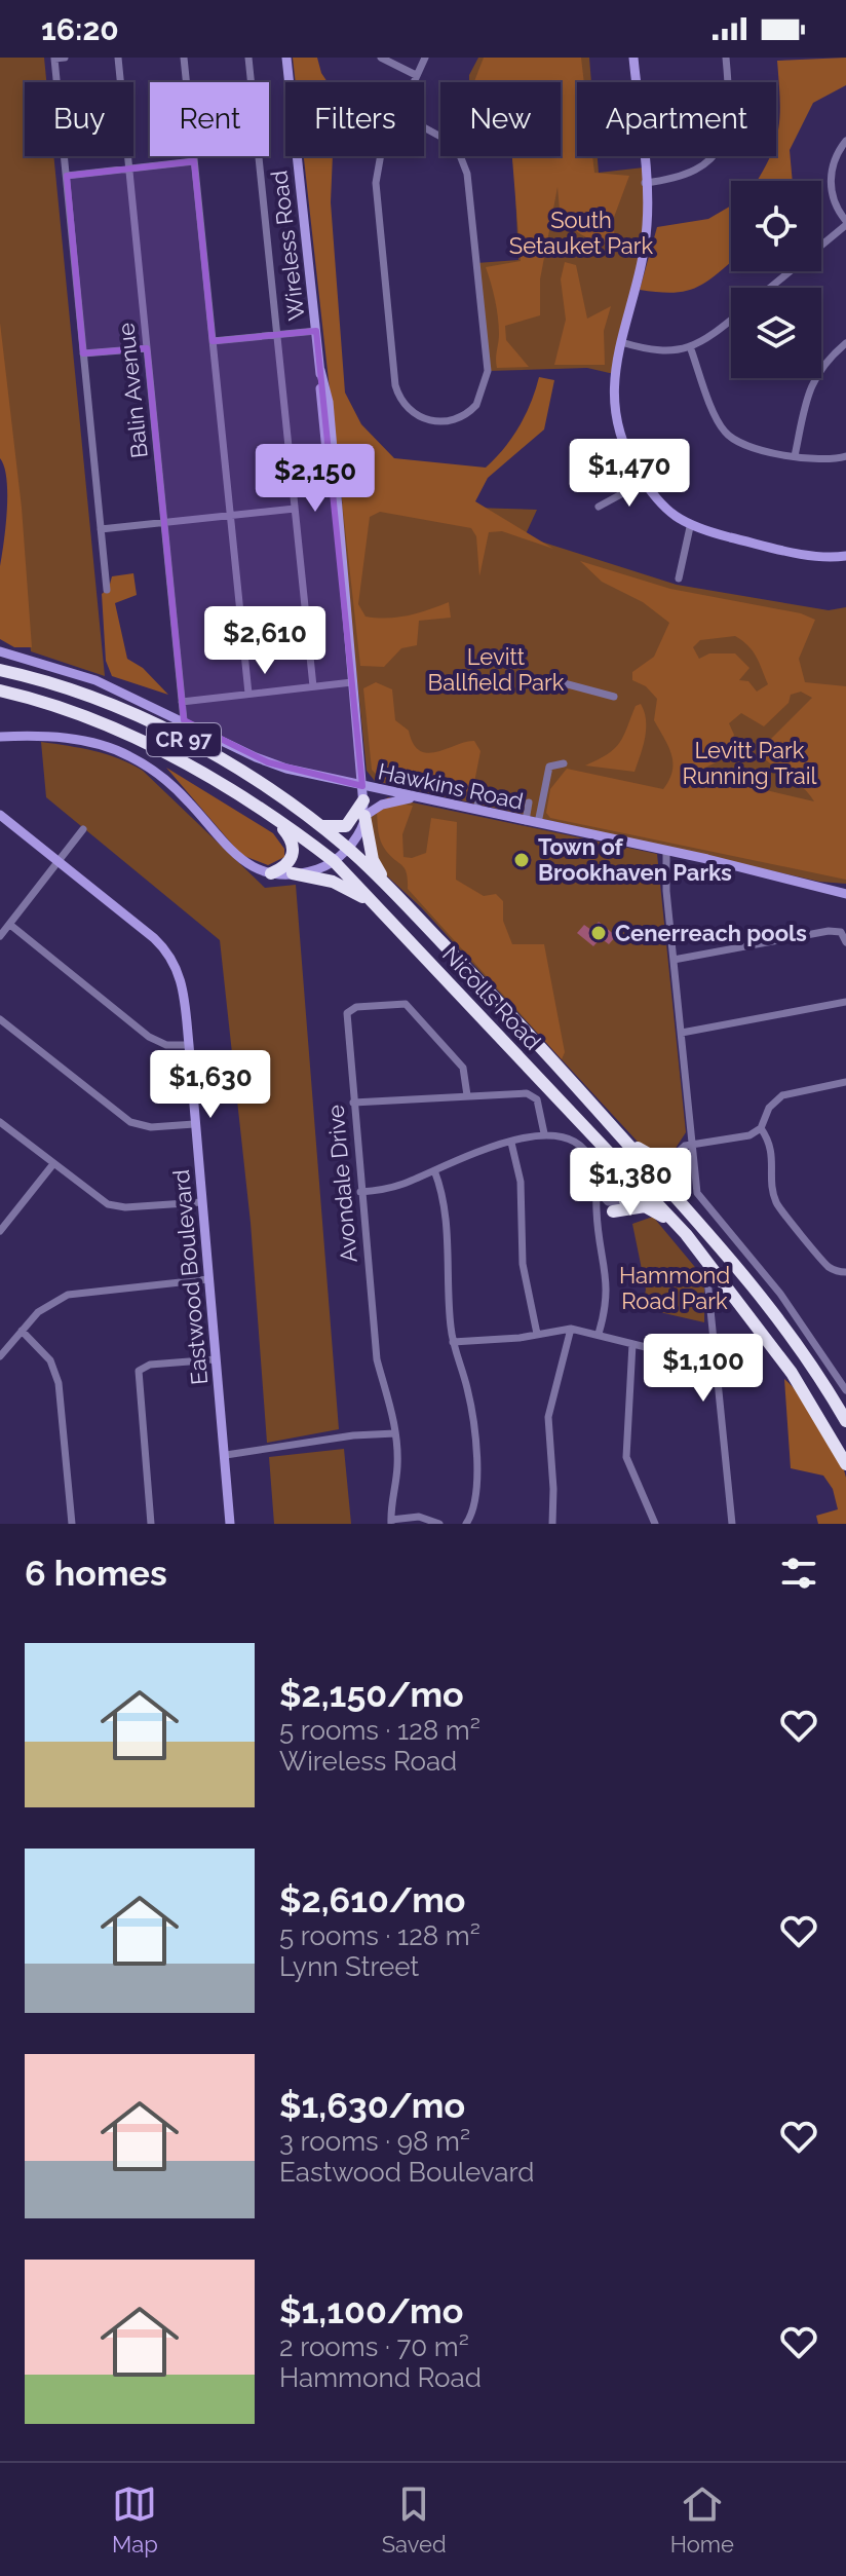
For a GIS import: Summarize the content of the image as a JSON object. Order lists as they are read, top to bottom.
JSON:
{
  "streets": {
    "highway": ["CR 97", "Nicolls Road"],
    "street": [
      "Wireless Road",
      "Balin Avenue",
      "Hawkins Road",
      "Avondale Drive",
      "Eastwood Boulevard"
    ]
  },
  "crossings": [
    ["Wireless Road", "Hawkins Road"]
  ],
  "parks": [
    "South Setauket Park",
    "Levitt Ballfield Park",
    "Levitt Park Running Trail",
    "Hammond Road Park"
  ],
  "places": ["Town of Brookhaven Parks", "Cenerreach pools"],
  "page": {
    "status": "16:20",
    "chip": [
      "Buy",
      "Rent",
      "Filters",
      "New",
      "Apartment"
    ],
    "price": [
      "$1,470",
      "$2,150",
      "$2,610",
      "$1,630",
      "$1,380",
      "$1,100"
    ],
    "heading": "6 homes",
    "list": [
      {
        "name": "$2,150/mo",
        "note": "5 rooms · 128 m² · Wireless Road"
      },
      {
        "name": "$2,610/mo",
        "note": "5 rooms · 128 m² · Lynn Street"
      },
      {
        "name": "$1,630/mo",
        "note": "3 rooms · 98 m² · Eastwood Boulevard"
      },
      {
        "name": "$1,100/mo",
        "note": "2 rooms · 70 m² · Hammond Road"
      }
    ],
    "tabs": ["Map", "Saved", "Home"]
  }
}
